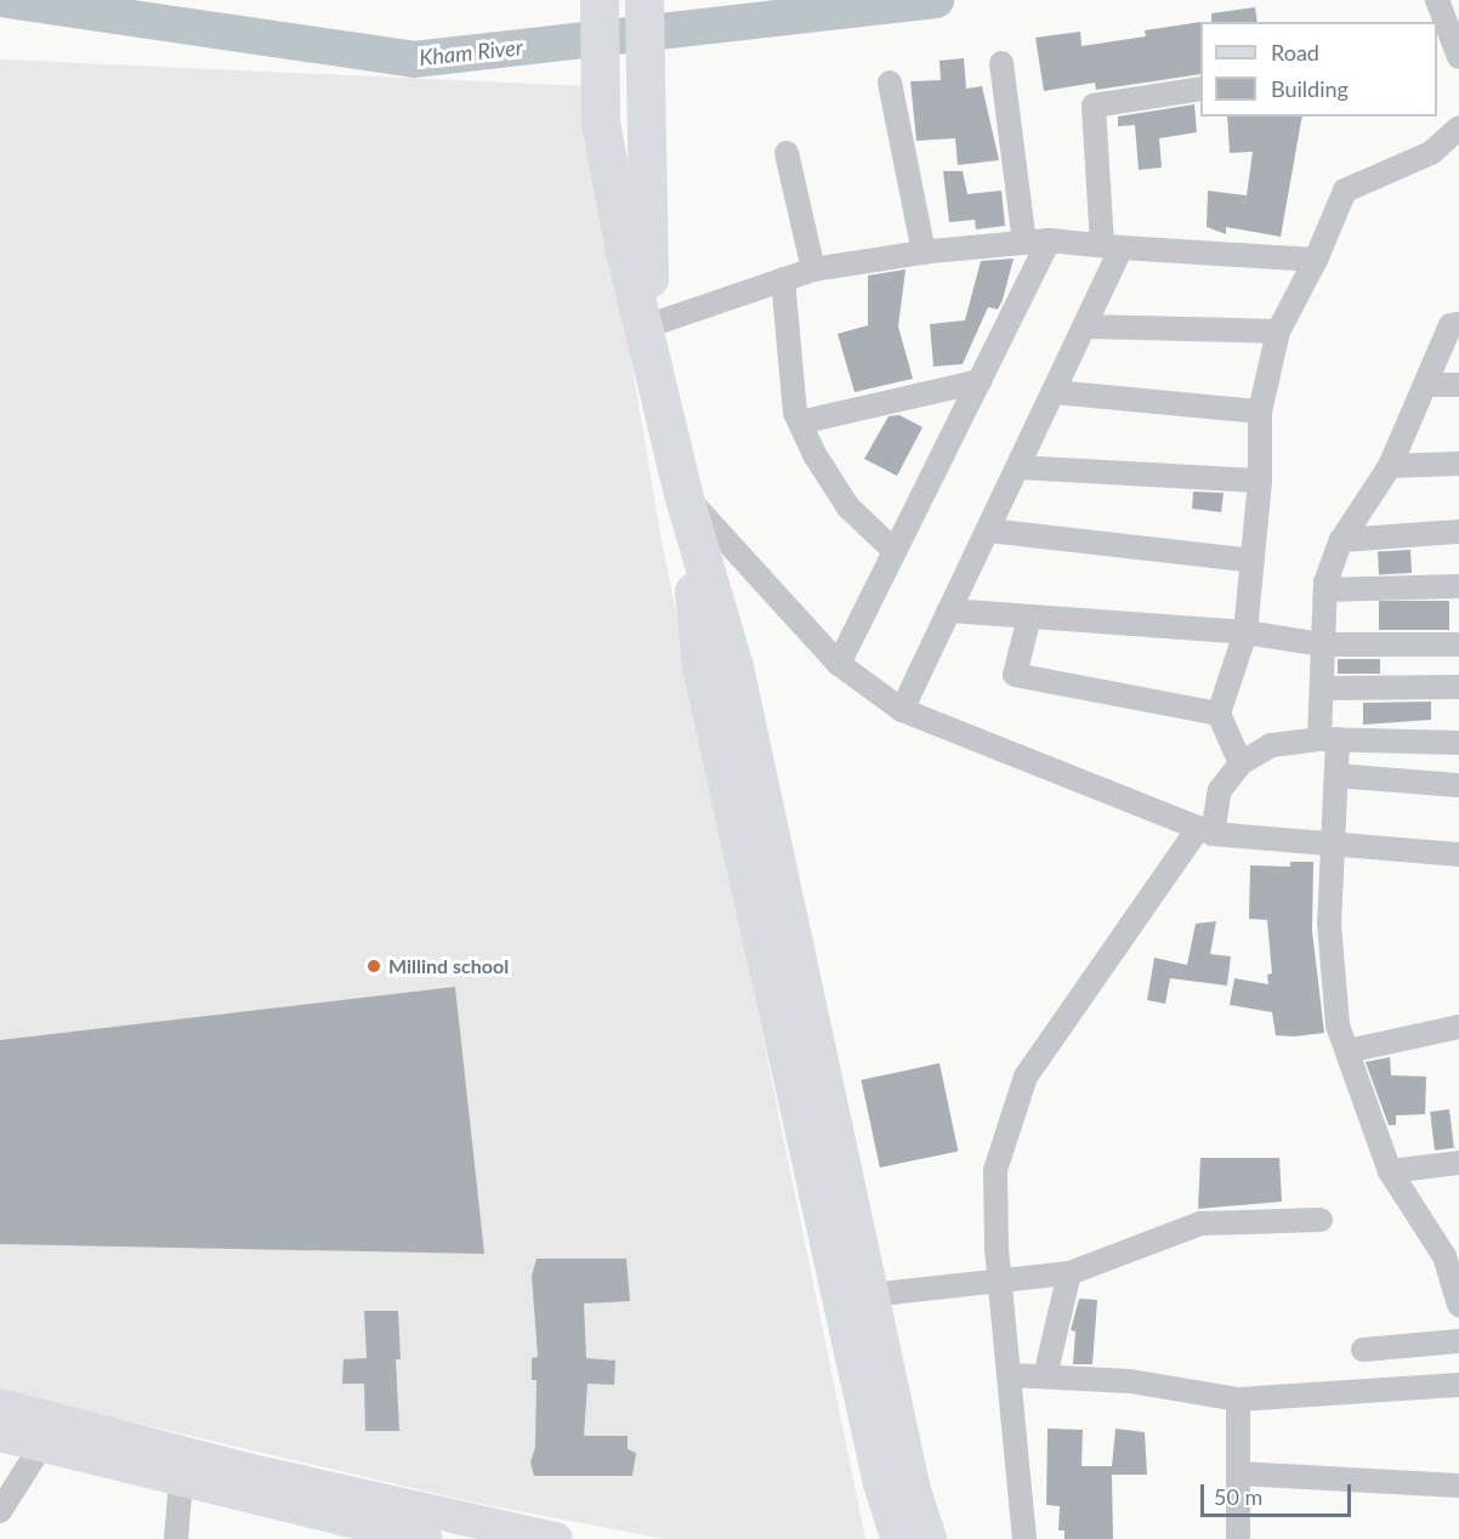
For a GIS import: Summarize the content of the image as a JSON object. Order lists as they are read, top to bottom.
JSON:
{
  "water": ["Kham River"],
  "places": ["Millind school"],
  "legend": ["Road", "Building"],
  "scale_bar": "50 m"
}
